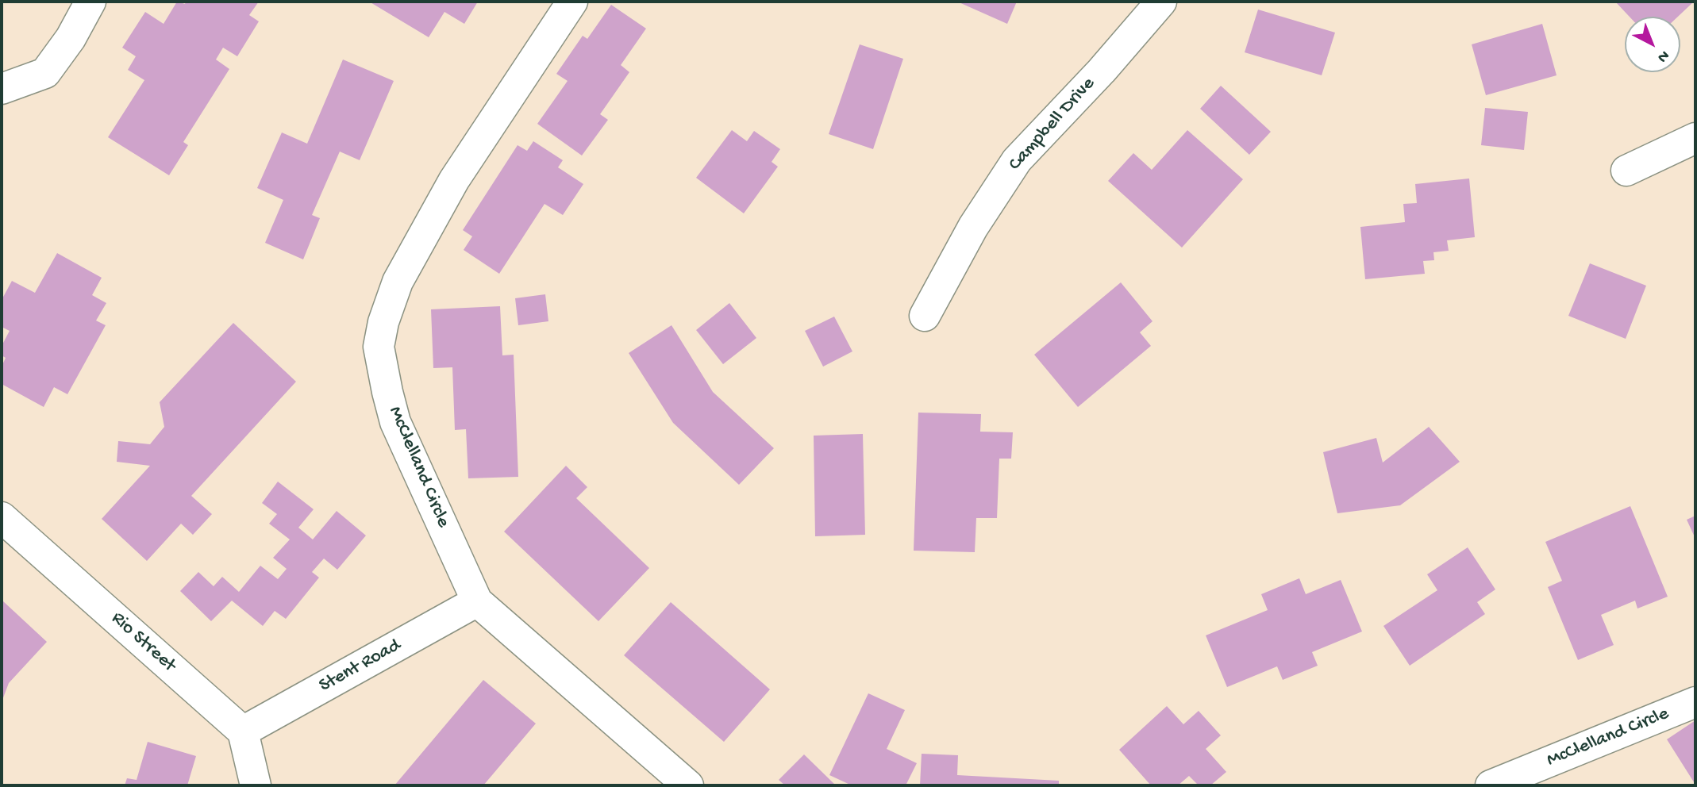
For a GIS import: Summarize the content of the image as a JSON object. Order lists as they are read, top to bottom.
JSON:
{
  "streets": {
    "street": [
      "Campbell Drive",
      "McClelland Circle",
      "Rio Street",
      "Stent Road"
    ]
  },
  "crossings": [
    ["McClelland Circle", "Stent Road"],
    ["Rio Street", "Stent Road"]
  ],
  "north": "bottom right"
}
